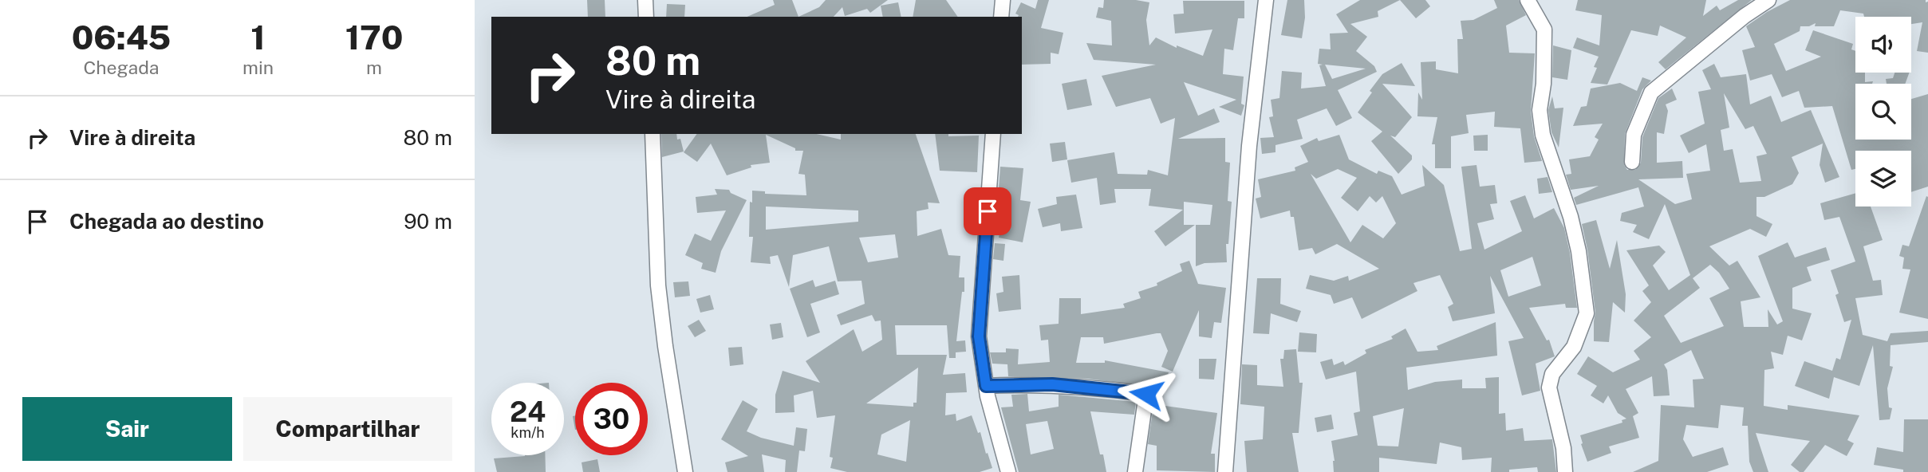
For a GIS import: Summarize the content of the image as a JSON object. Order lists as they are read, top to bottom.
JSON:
{
  "page": {
    "eta": [
      "06:45",
      "Chegada",
      "1",
      "min",
      "170",
      "m"
    ],
    "turn": ["80 m", "Vire à direita"],
    "list": [
      {
        "name": "Vire à direita",
        "value": "80 m"
      },
      {
        "name": "Chegada ao destino",
        "value": "90 m"
      }
    ],
    "speed": "24 km/h",
    "limit": "30",
    "buttons": ["Sair", "Compartilhar"]
  }
}
